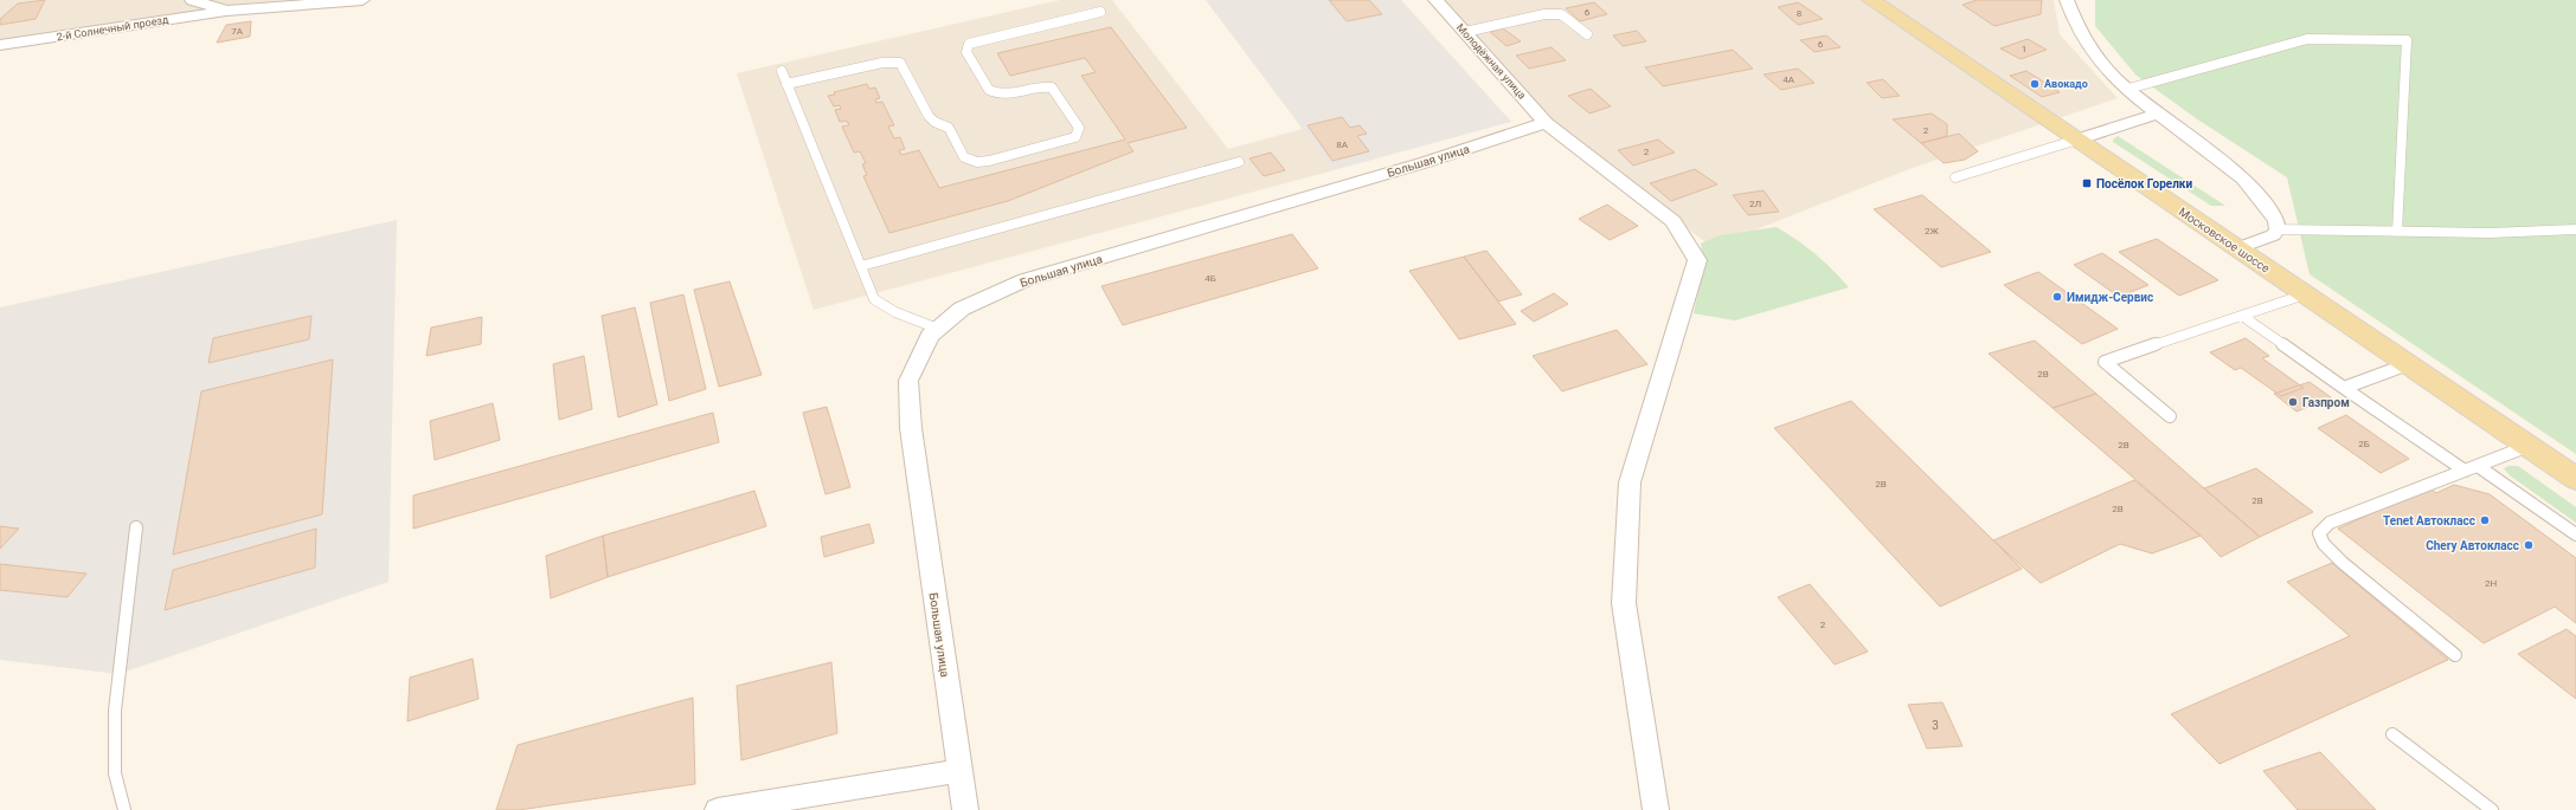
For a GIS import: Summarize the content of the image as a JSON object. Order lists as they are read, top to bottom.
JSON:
{
  "streets": {
    "main road": ["Московское шоссе"],
    "street": ["2-й Солнечный проезд", "Молодёжная улица", "Большая улица"]
  },
  "crossings": [
    ["Молодёжная улица", "Большая улица"]
  ],
  "places": {
    "other": [
      "Авокадо",
      "Имидж-Сервис",
      "Газпром",
      "Tenet Автокласс",
      "Chery Автокласс"
    ],
    "transit": ["Посёлок Горелки"]
  },
  "house_numbers": [
    "6",
    "8",
    "7А",
    "6",
    "1",
    "4А",
    "2",
    "8А",
    "2",
    "2Л",
    "2Ж",
    "4Б",
    "2В",
    "2Б",
    "2В",
    "2В",
    "2В",
    "2В",
    "2Н",
    "2",
    "3"
  ]
}
